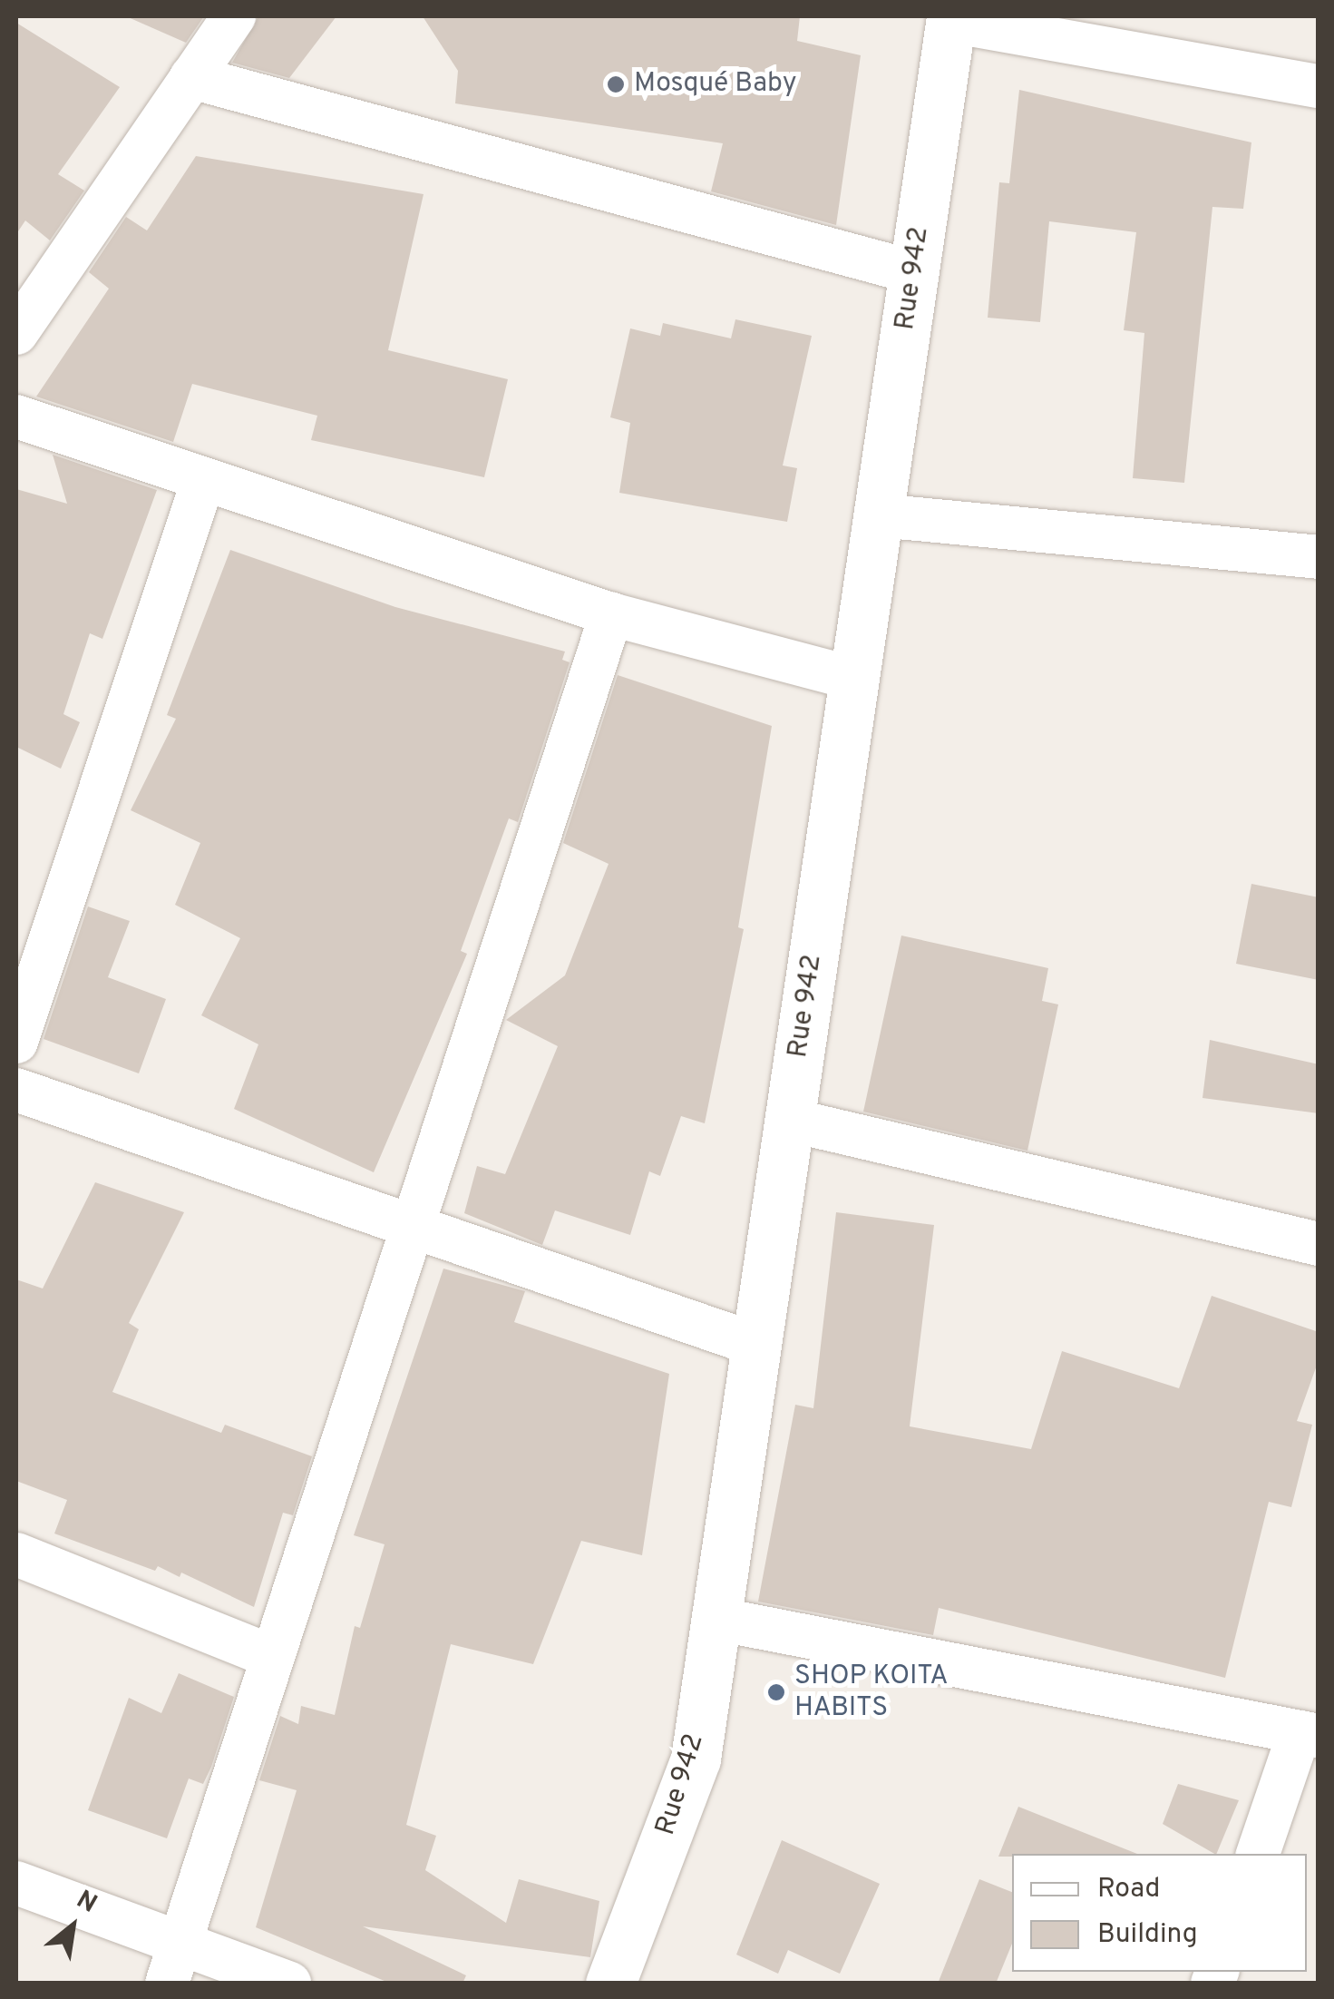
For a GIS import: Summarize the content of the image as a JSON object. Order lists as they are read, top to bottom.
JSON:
{
  "streets": {
    "street": ["Rue 942"]
  },
  "places": ["Mosqué Baby", "SHOP KOITA HABITS"],
  "legend": ["Road", "Building"],
  "north": "top right"
}
